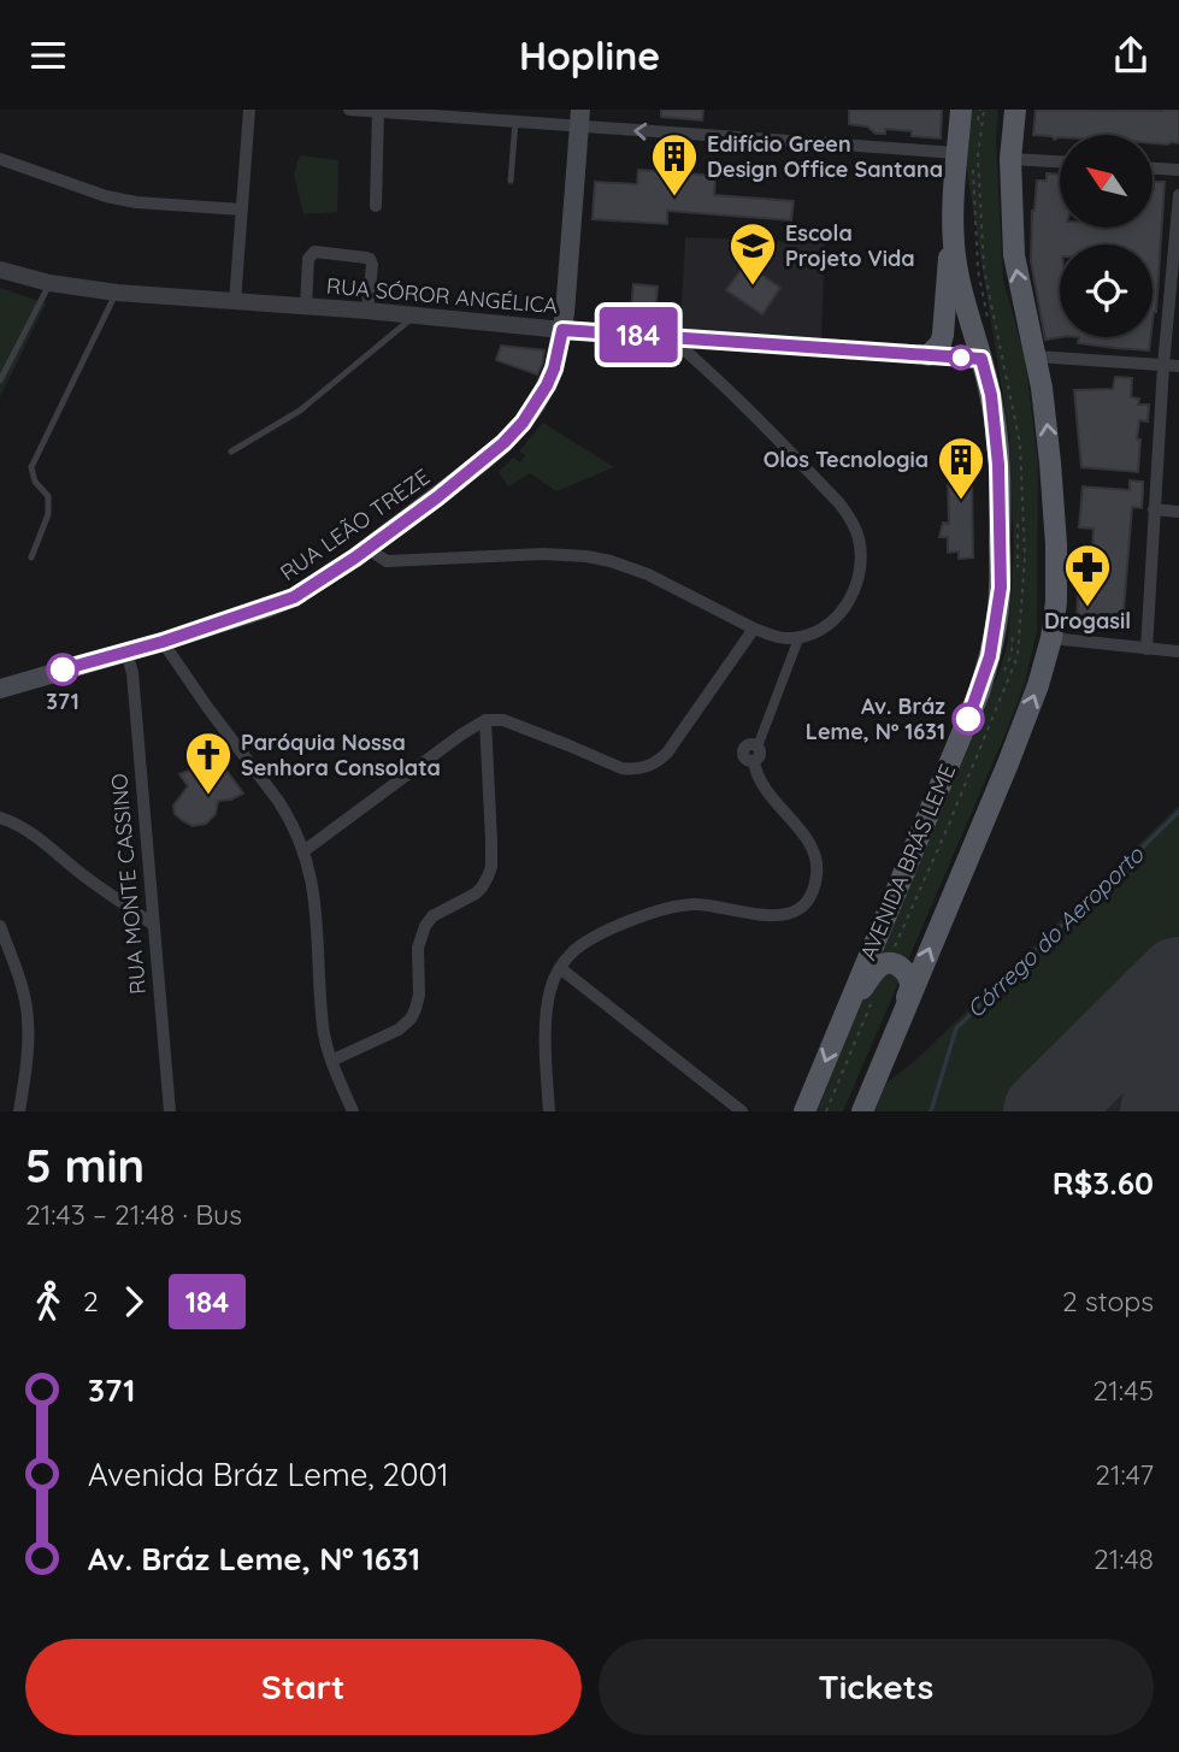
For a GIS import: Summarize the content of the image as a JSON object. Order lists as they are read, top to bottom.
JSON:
{
  "streets": {
    "main road": ["RUA LEÃO TREZE", "AVENIDA BRÁS LEME"],
    "street": ["RUA SÓROR ANGÉLICA", "RUA MONTE CASSINO"]
  },
  "crossings": [
    ["RUA SÓROR ANGÉLICA", "RUA LEÃO TREZE"],
    ["RUA SÓROR ANGÉLICA", "AVENIDA BRÁS LEME"],
    ["RUA LEÃO TREZE", "RUA MONTE CASSINO"]
  ],
  "water": ["Córrego do Aeroporto"],
  "places": {
    "building": ["Edifício Green Design Office Santana", "Olos Tecnologia"],
    "school or university": ["Escola Projeto Vida"],
    "pharmacy": ["Drogasil"],
    "other": ["371", "Av. Bráz Leme, Nº 1631"],
    "church": ["Paróquia Nossa Senhora Consolata"]
  },
  "lines": ["bus line 184"],
  "north": "top left",
  "page": {
    "header": "Hopline",
    "on_map": "184",
    "heading": ["5 min", "21:43 – 21:48 · Bus", "R$3.60"],
    "legs": ["2", "184", "2 stops"],
    "list": [
      {
        "name": "371",
        "value": "21:45"
      },
      {
        "name": "Avenida Bráz Leme, 2001",
        "value": "21:47"
      },
      {
        "name": "Av. Bráz Leme, Nº 1631",
        "value": "21:48"
      }
    ],
    "buttons": ["Start", "Tickets"]
  }
}
